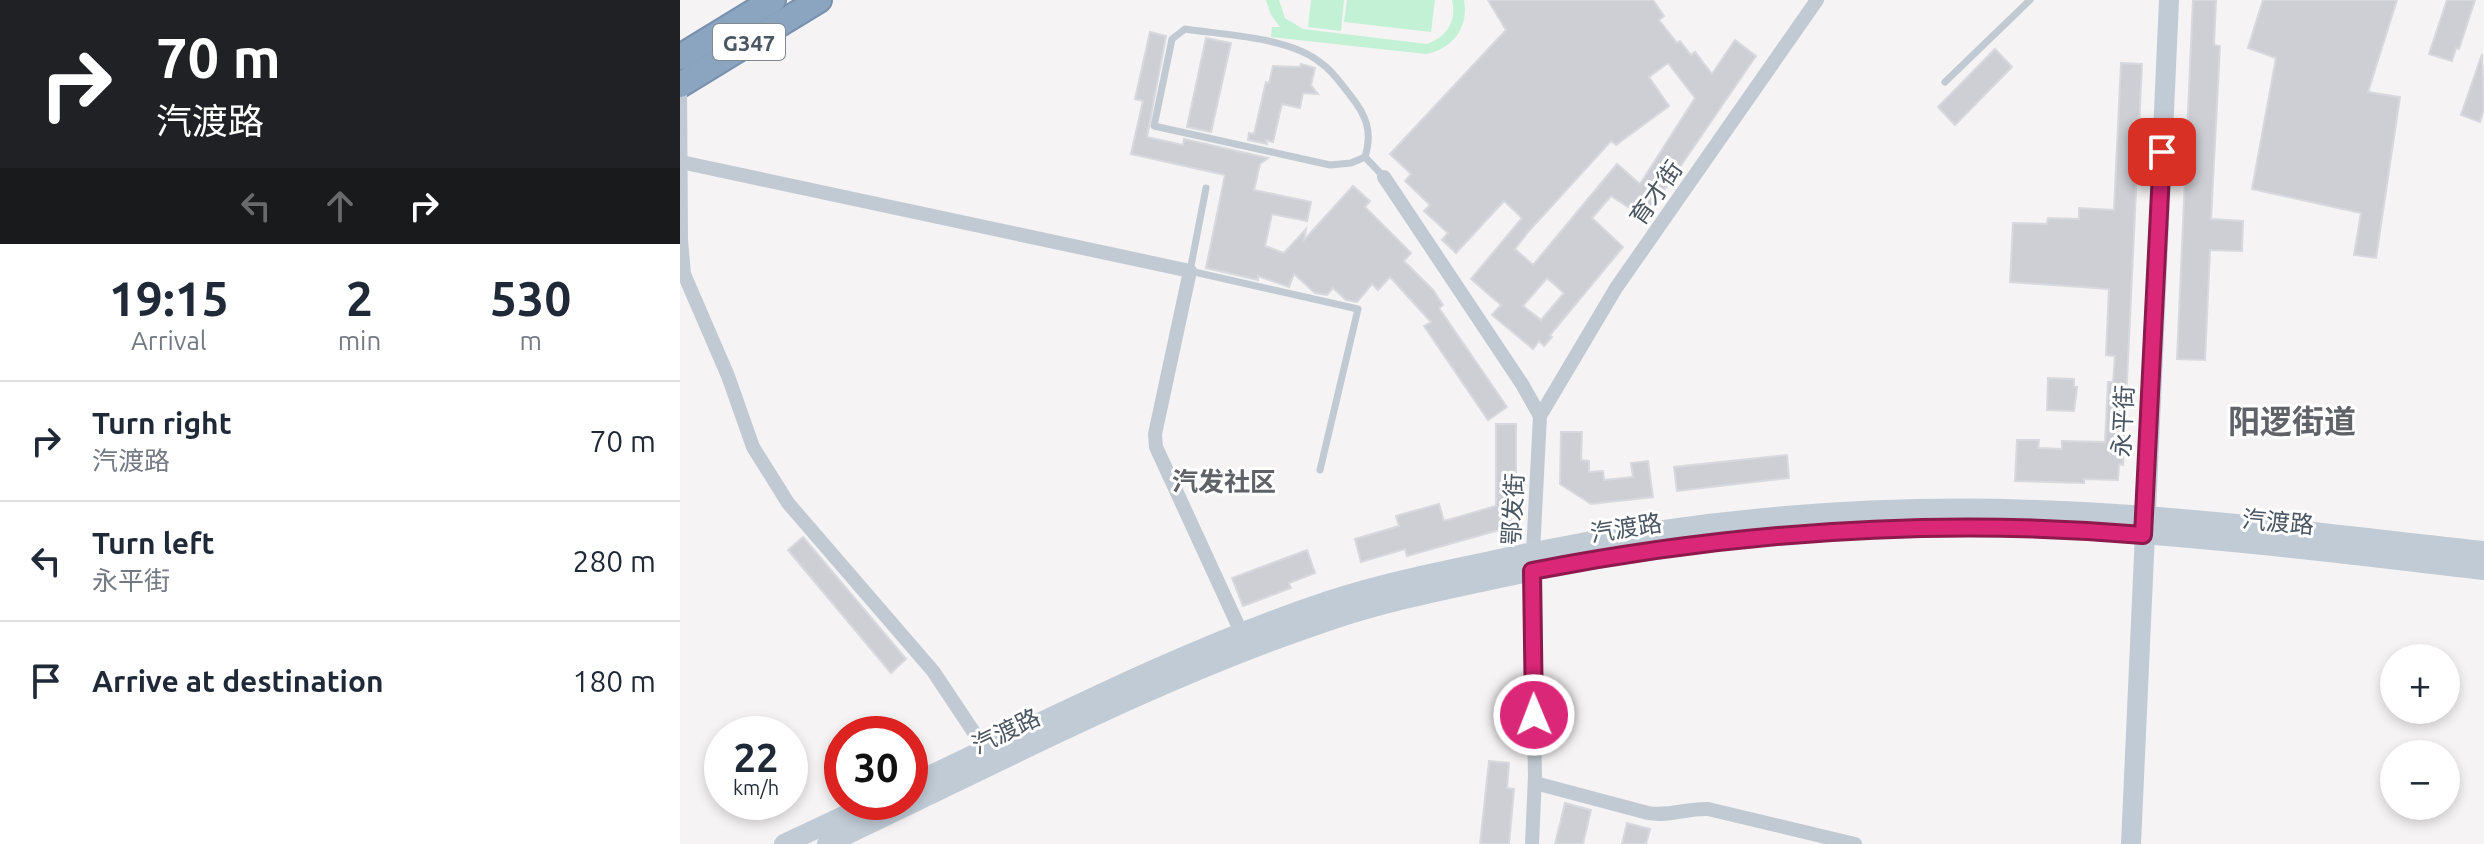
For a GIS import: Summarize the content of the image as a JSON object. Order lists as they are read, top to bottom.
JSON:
{
  "streets": {
    "highway": ["G347"],
    "street": [
      "育才街",
      "永平街",
      "鄂发街",
      "汽渡路"
    ]
  },
  "crossings": [
    ["育才街", "鄂发街"],
    ["永平街", "汽渡路"],
    ["鄂发街", "汽渡路"]
  ],
  "districts": ["阳逻街道", "汽发社区"],
  "page": {
    "turn": ["70 m", "汽渡路"],
    "eta": [
      "19:15",
      "Arrival",
      "2",
      "min",
      "530",
      "m"
    ],
    "list": [
      {
        "name": "Turn right",
        "note": "汽渡路",
        "value": "70 m"
      },
      {
        "name": "Turn left",
        "note": "永平街",
        "value": "280 m"
      },
      {
        "name": "Arrive at destination",
        "value": "180 m"
      }
    ],
    "map_buttons": ["+", "−"],
    "speed": "22 km/h",
    "limit": "30"
  }
}
